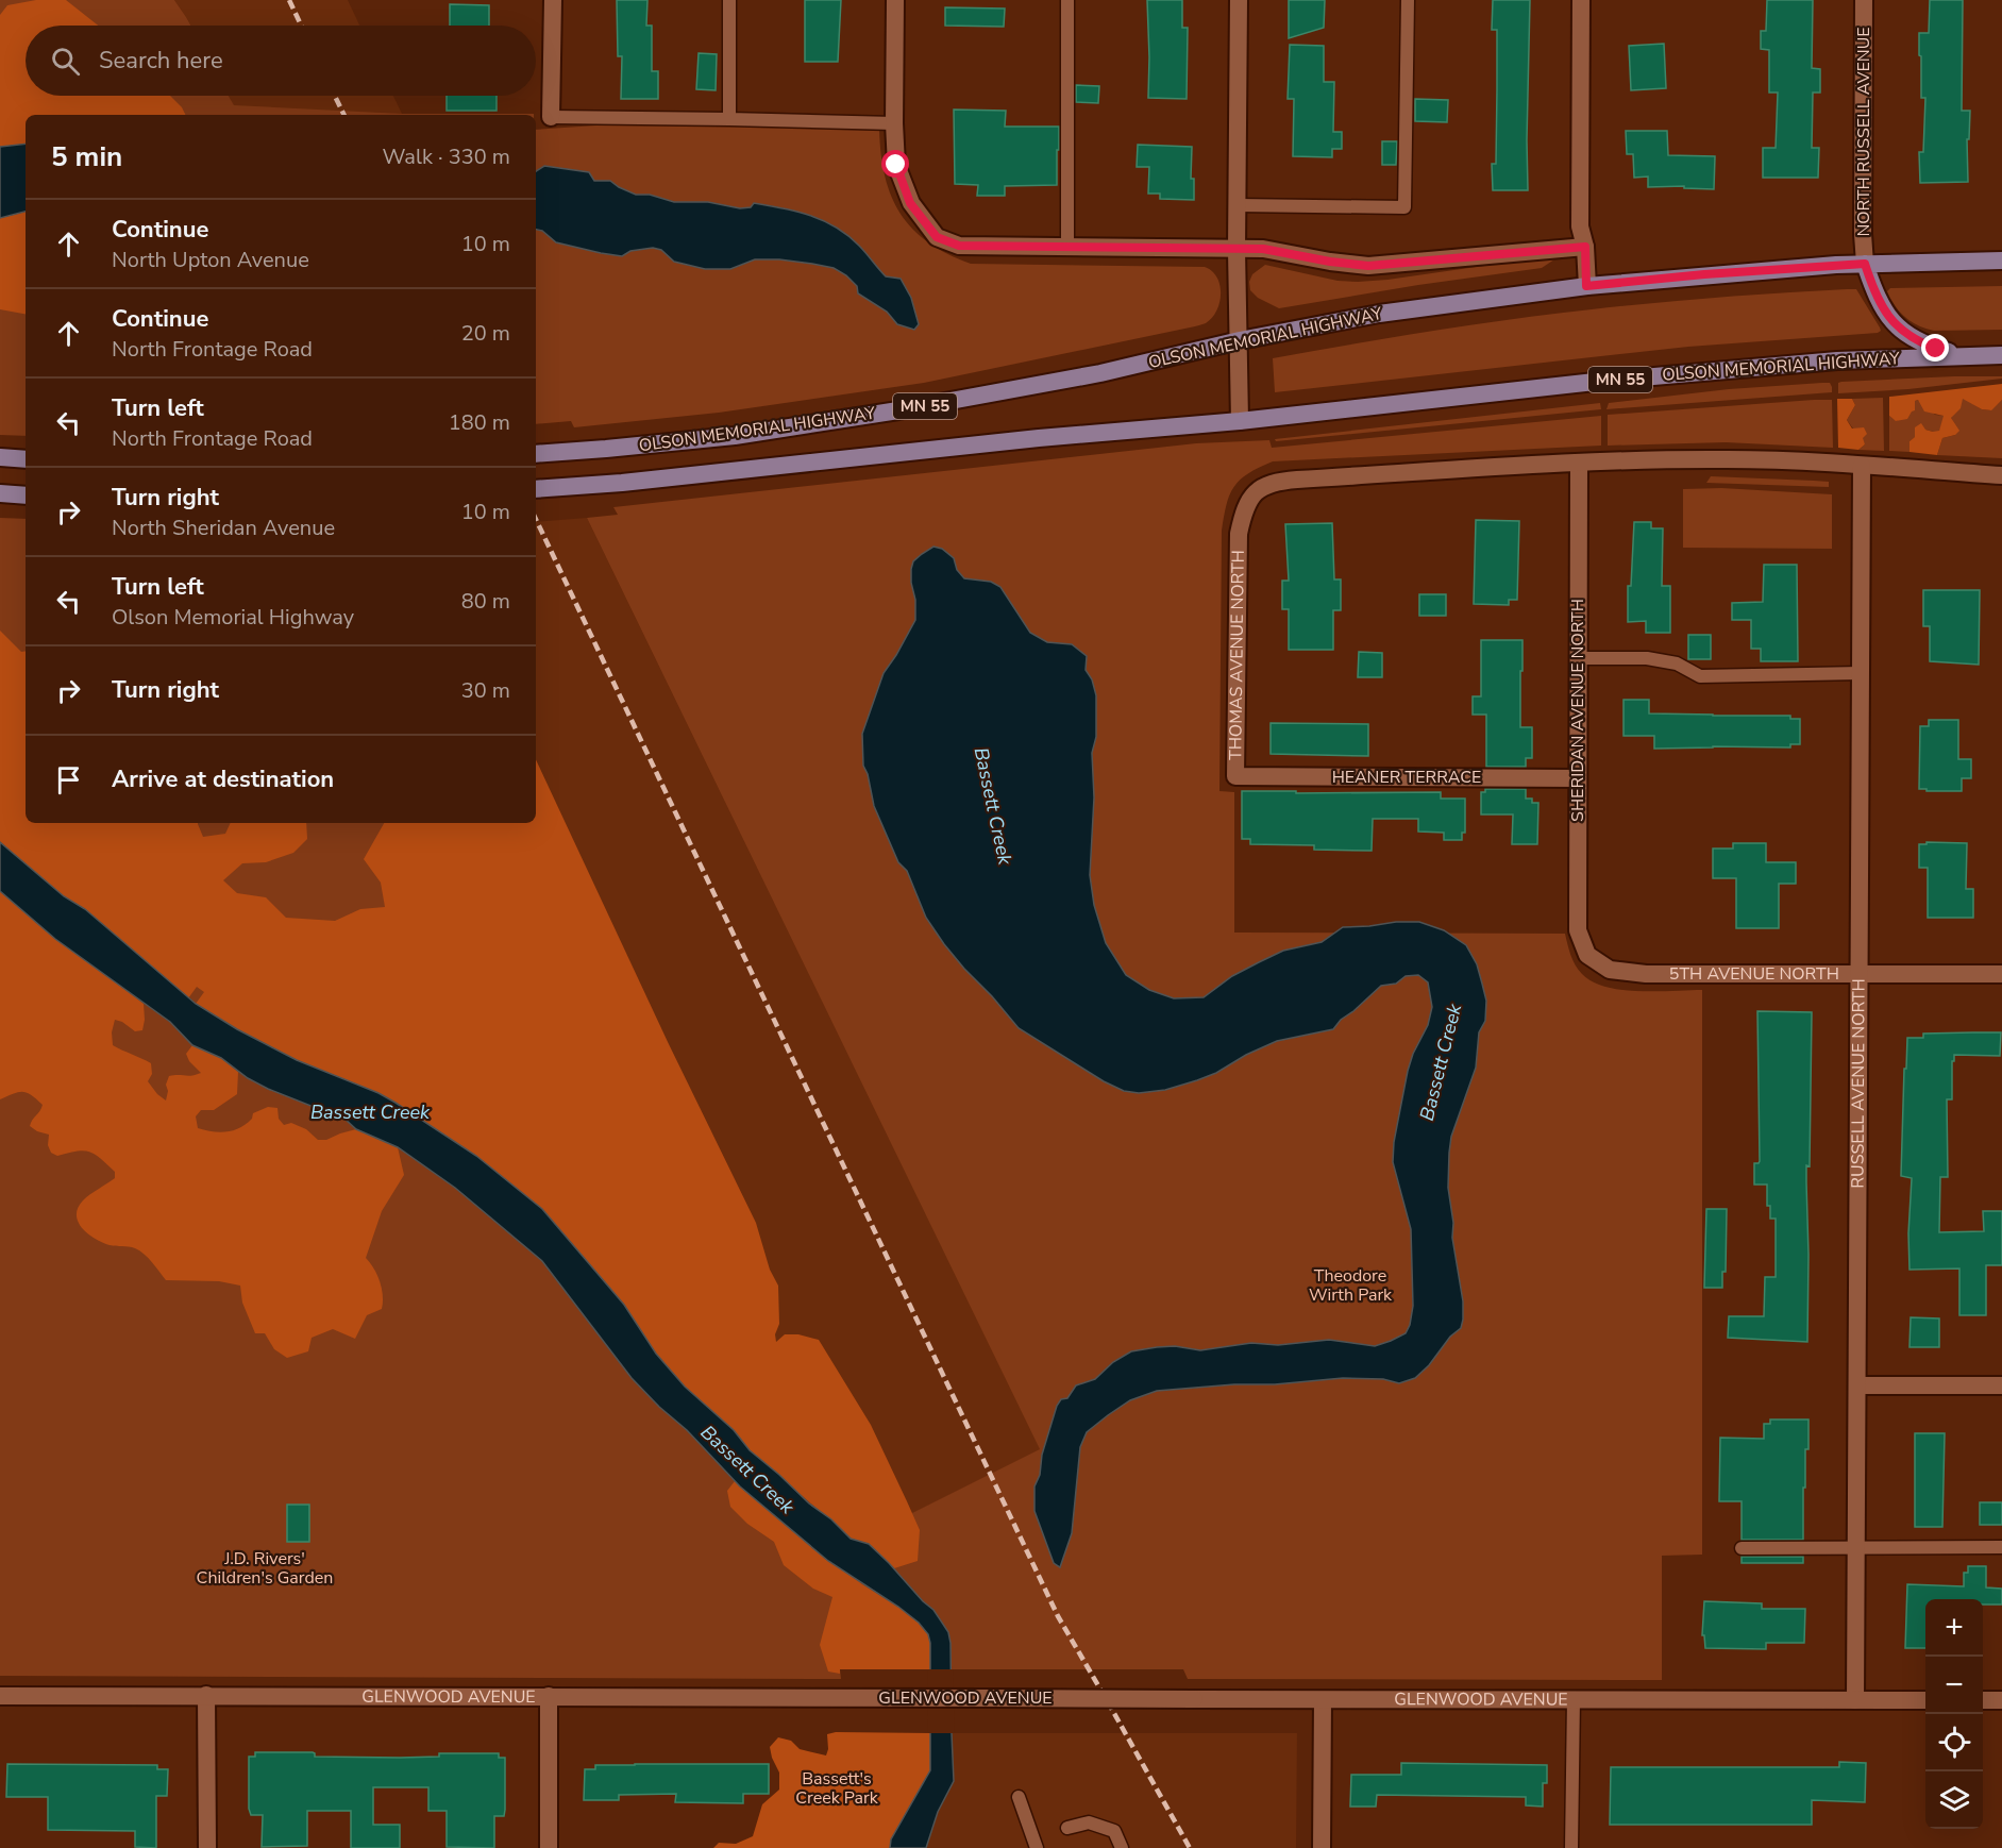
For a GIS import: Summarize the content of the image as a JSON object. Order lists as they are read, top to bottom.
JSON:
{
  "streets": {
    "main road": ["OLSON MEMORIAL HIGHWAY", "MN 55"],
    "street": [
      "NORTH RUSSELL AVENUE",
      "THOMAS AVENUE NORTH",
      "SHERIDAN AVENUE NORTH",
      "HEANER TERRACE",
      "5TH AVENUE NORTH",
      "RUSSELL AVENUE NORTH",
      "GLENWOOD AVENUE"
    ]
  },
  "crossings": [
    ["NORTH RUSSELL AVENUE", "OLSON MEMORIAL HIGHWAY"],
    ["THOMAS AVENUE NORTH", "SHERIDAN AVENUE NORTH"],
    ["THOMAS AVENUE NORTH", "HEANER TERRACE"],
    ["THOMAS AVENUE NORTH", "RUSSELL AVENUE NORTH"],
    ["SHERIDAN AVENUE NORTH", "HEANER TERRACE"],
    ["SHERIDAN AVENUE NORTH", "5TH AVENUE NORTH"],
    ["5TH AVENUE NORTH", "RUSSELL AVENUE NORTH"],
    ["RUSSELL AVENUE NORTH", "GLENWOOD AVENUE"]
  ],
  "water": ["Bassett Creek"],
  "parks": ["Theodore Wirth Park", "J.D. Rivers' Children's Garden", "Bassett's Creek Park"],
  "page": {
    "search": "Search here",
    "heading": ["5 min", "Walk · 330 m"],
    "list": [
      ["Continue", "North Upton Avenue", "10 m"],
      ["Continue", "North Frontage Road", "20 m"],
      ["Turn left", "North Frontage Road", "180 m"],
      ["Turn right", "North Sheridan Avenue", "10 m"],
      ["Turn left", "Olson Memorial Highway", "80 m"],
      ["Turn right", "30 m"],
      "Arrive at destination"
    ],
    "map_buttons": ["+", "−"]
  }
}
